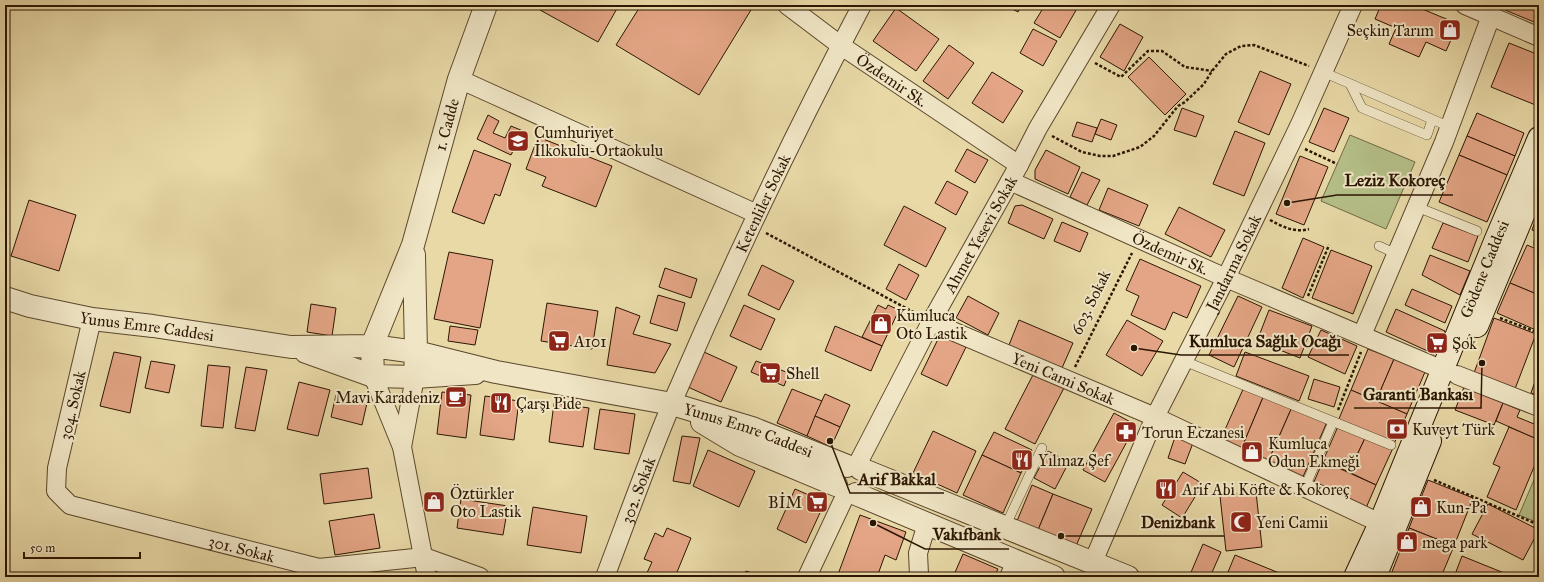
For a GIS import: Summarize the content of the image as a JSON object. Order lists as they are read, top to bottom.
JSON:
{
  "streets": {
    "street": [
      "Özdemir Sk.",
      "1. Cadde",
      "Ketenliler Sokak",
      "Ahmet Yesevi Sokak",
      "Jandarma Sokak",
      "Gödene Caddesi",
      "Yunus Emre Caddesi",
      "Yeni Cami Sokak",
      "304. Sokak",
      "302. Sokak",
      "301. Sokak"
    ],
    "path": ["603. Sokak"]
  },
  "crossings": [
    ["Özdemir Sk.", "Ketenliler Sokak"],
    ["Özdemir Sk.", "Ahmet Yesevi Sokak"],
    ["Özdemir Sk.", "Jandarma Sokak"],
    ["Özdemir Sk.", "Gödene Caddesi"],
    ["Özdemir Sk.", "603. Sokak"],
    ["1. Cadde", "Yunus Emre Caddesi"],
    ["Ketenliler Sokak", "Yunus Emre Caddesi"],
    ["Ketenliler Sokak", "302. Sokak"],
    ["Ahmet Yesevi Sokak", "Yunus Emre Caddesi"],
    ["Ahmet Yesevi Sokak", "Yeni Cami Sokak"],
    ["Jandarma Sokak", "Yunus Emre Caddesi"],
    ["Jandarma Sokak", "Yeni Cami Sokak"],
    ["Gödene Caddesi", "Yeni Cami Sokak"],
    ["603. Sokak", "Yeni Cami Sokak"],
    ["Yunus Emre Caddesi", "304. Sokak"],
    ["Yunus Emre Caddesi", "302. Sokak"],
    ["304. Sokak", "301. Sokak"]
  ],
  "places": {
    "shop": [
      "Seçkin Tarım",
      "Kumluca Oto Lastik",
      "Kumluca Odun Ekmeği",
      "Öztürkler Oto Lastik",
      "Kun-Pa",
      "mega park"
    ],
    "school or university": ["Cumhuriyet İlkokulu-Ortaokulu"],
    "other": [
      "Leziz Kokoreç",
      "Kumluca Sağlık Ocağı",
      "Garanti Bankası",
      "Arif Bakkal",
      "Vakıfbank",
      "Denizbank"
    ],
    "supermarket": [
      "A101",
      "Şok",
      "Shell",
      "BİM"
    ],
    "cafe": ["Mavi Karadeniz"],
    "restaurant": ["Çarşı Pide", "Yılmaz Şef", "Arif Abi Köfte & Kokoreç"],
    "bank": ["Kuveyt Türk"],
    "pharmacy": ["Torun Eczanesi"],
    "mosque": ["Yeni Camii"]
  },
  "scale_bar": "50 m"
}
